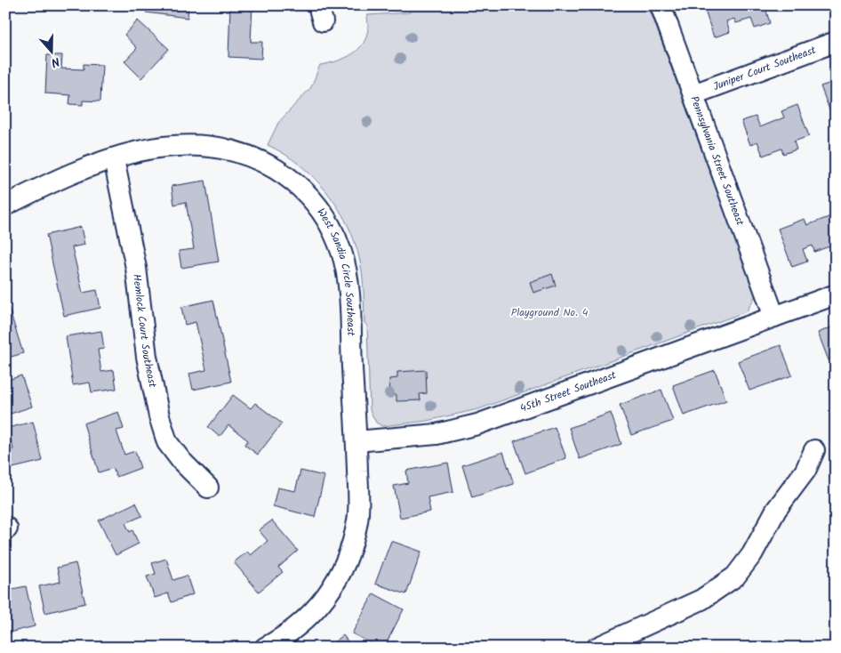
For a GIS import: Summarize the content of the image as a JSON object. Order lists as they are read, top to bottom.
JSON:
{
  "streets": {
    "street": [
      "Juniper Court Southeast",
      "Pennsylvania Street Southeast",
      "West Sandia Circle Southeast",
      "Hemlock Court Southeast",
      "45th Street Southeast"
    ]
  },
  "crossings": [
    ["Juniper Court Southeast", "Pennsylvania Street Southeast"],
    ["Pennsylvania Street Southeast", "45th Street Southeast"],
    ["West Sandia Circle Southeast", "Hemlock Court Southeast"],
    ["West Sandia Circle Southeast", "45th Street Southeast"]
  ],
  "parks": ["Playground No. 4"],
  "north": "bottom"
}
